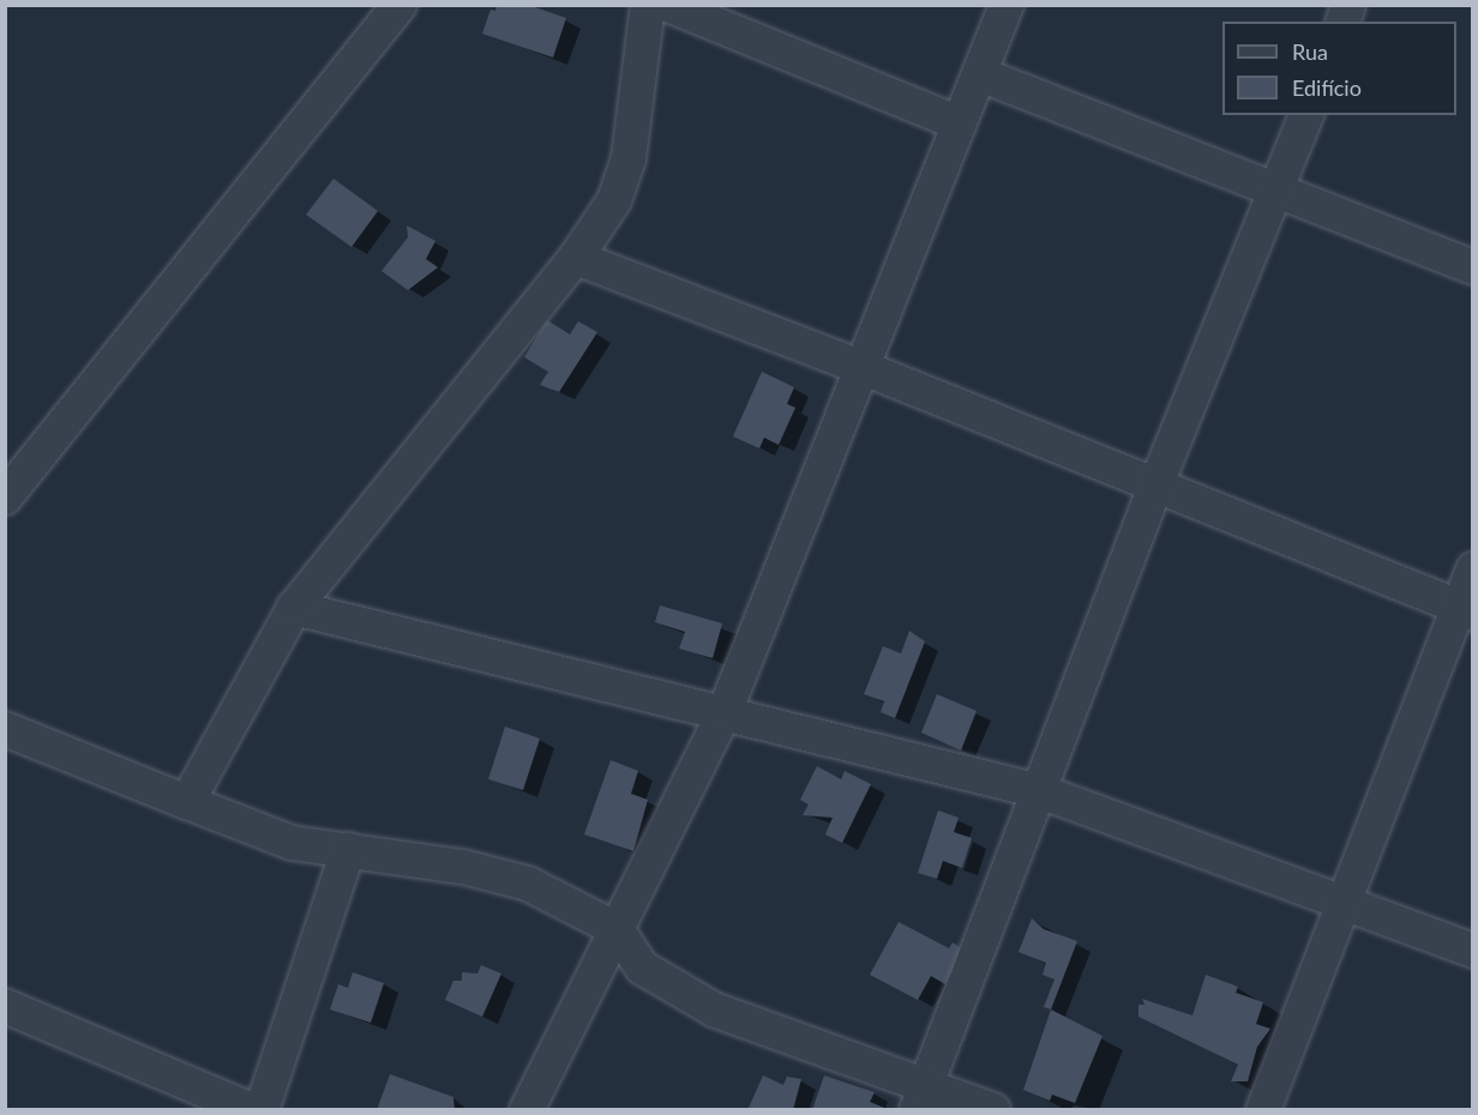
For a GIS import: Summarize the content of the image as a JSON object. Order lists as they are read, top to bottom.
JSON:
{
  "legend": ["Rua", "Edifício"]
}
